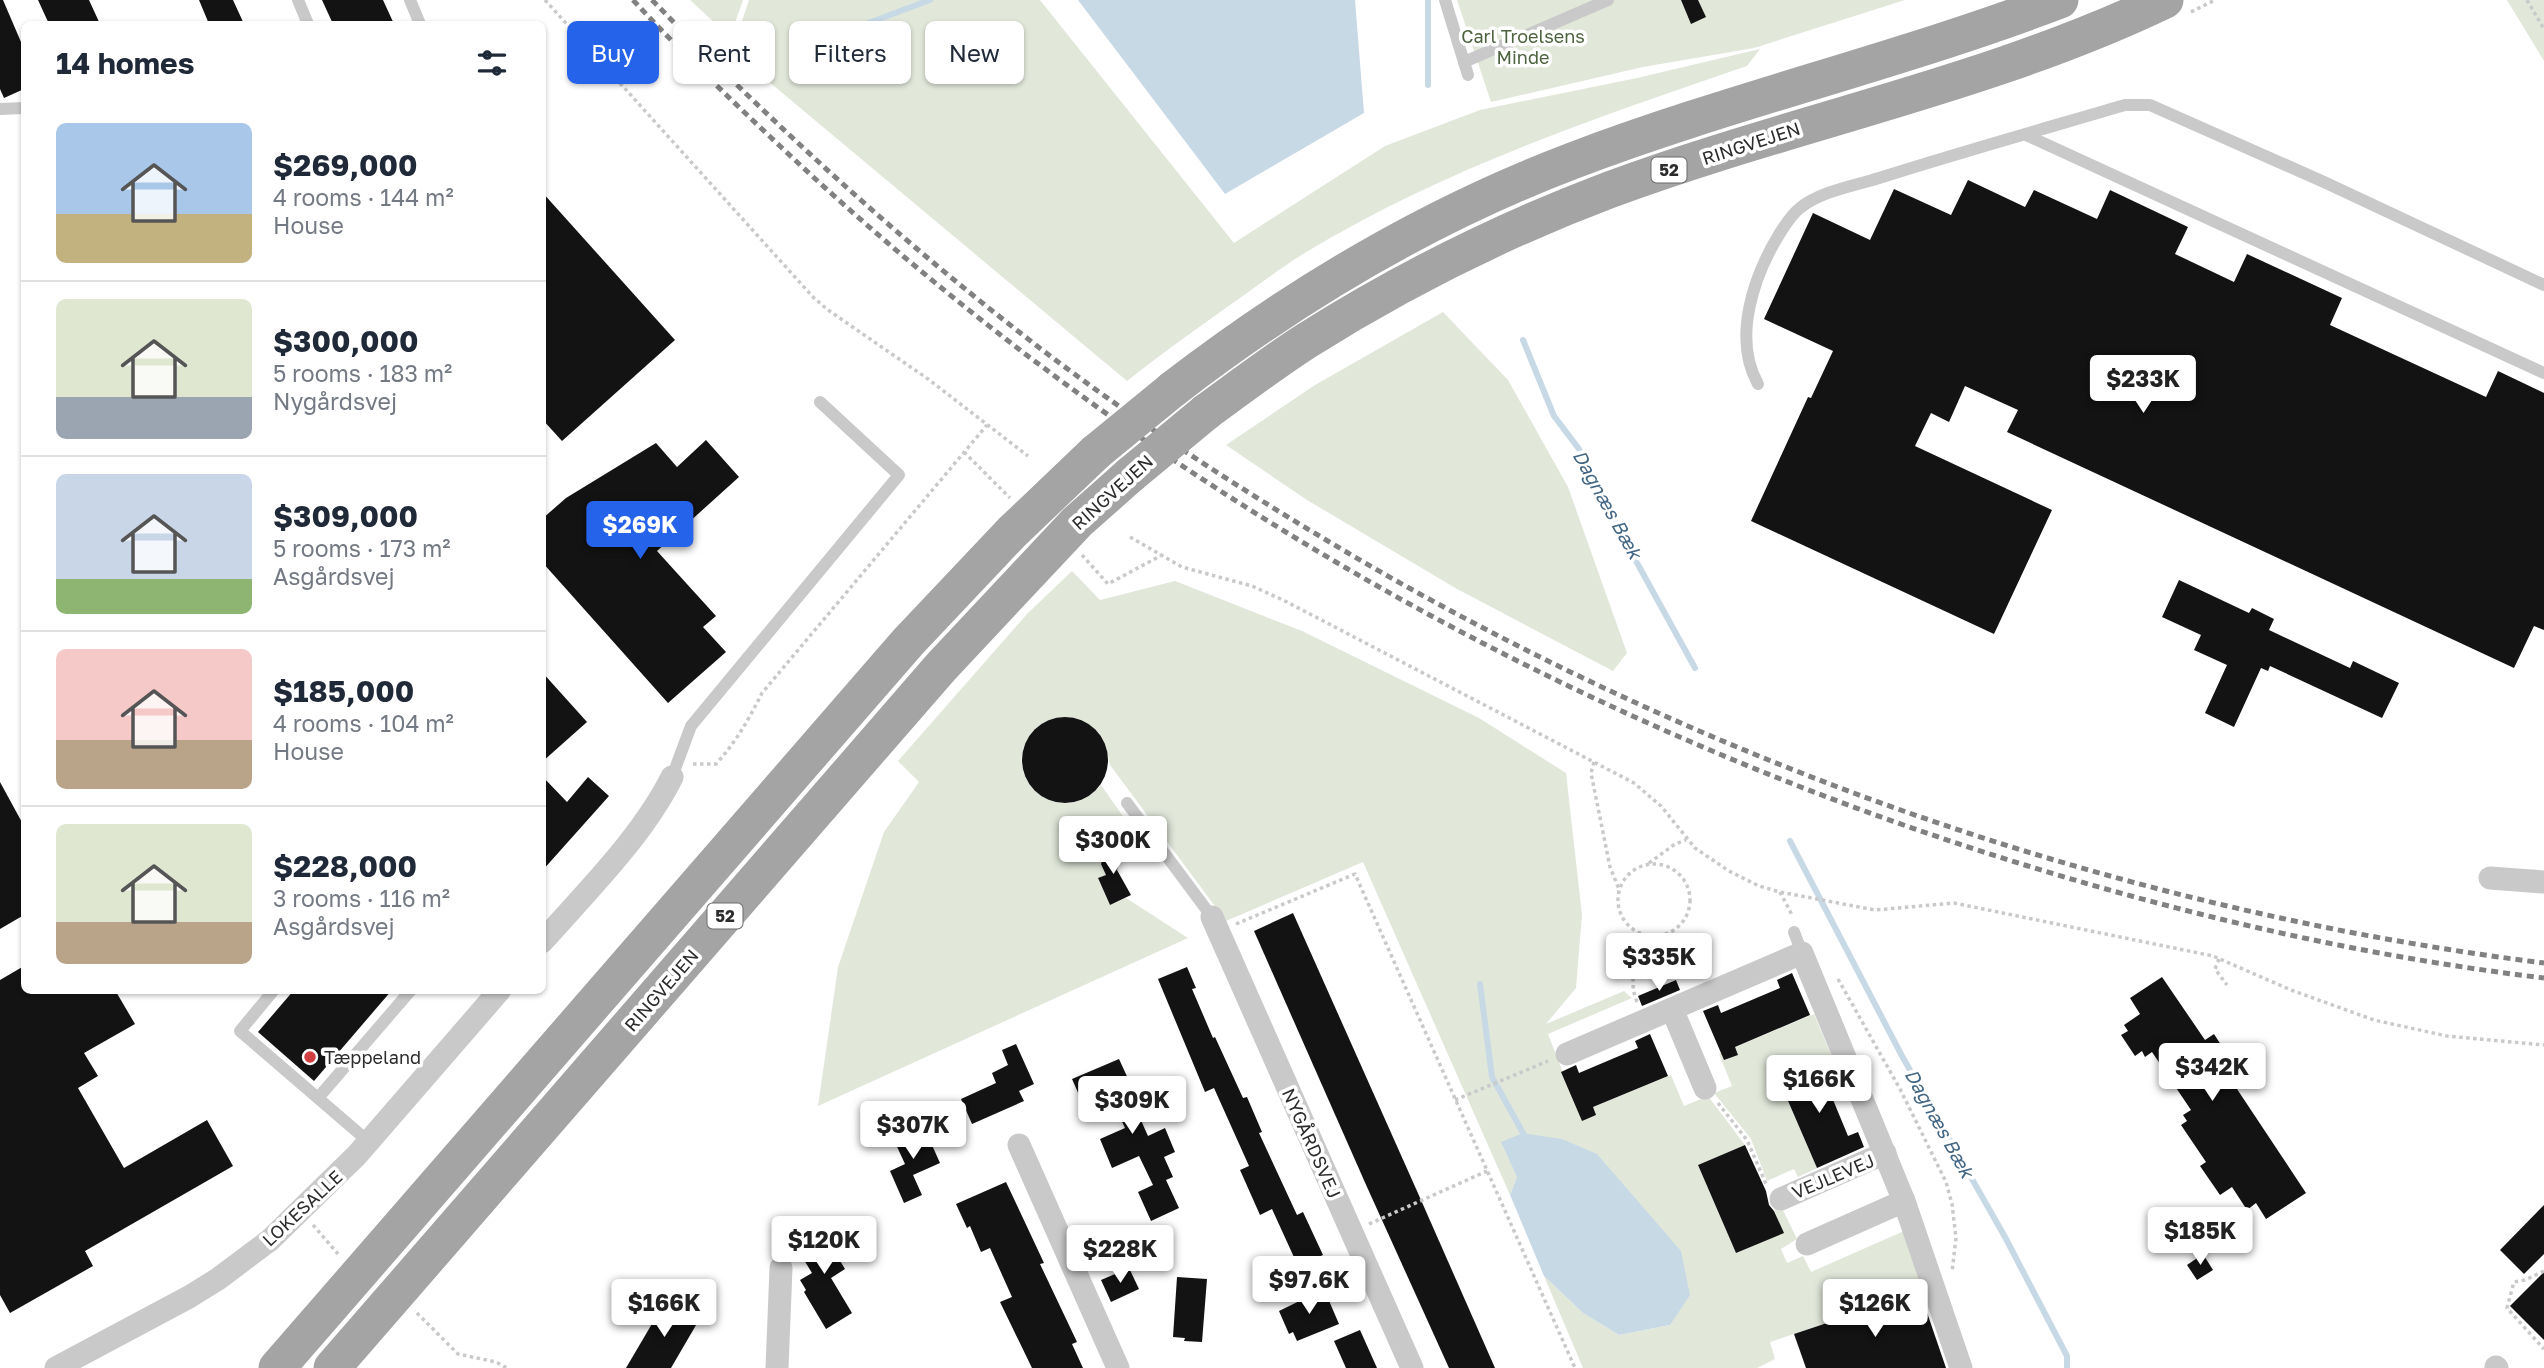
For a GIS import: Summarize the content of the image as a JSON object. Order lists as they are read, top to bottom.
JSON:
{
  "streets": {
    "main road": ["RINGVEJEN", "52"],
    "street": ["NYGÅRDSVEJ", "VEJLEVEJ", "LOKESALLE"]
  },
  "water": ["Dagnæs Bæk"],
  "parks": ["Carl Troelsens Minde"],
  "places": ["Tæppeland"],
  "page": {
    "chip": [
      "Buy",
      "Rent",
      "Filters",
      "New"
    ],
    "heading": "14 homes",
    "list": [
      {
        "name": "$269,000",
        "note": "4 rooms · 144 m² · House"
      },
      {
        "name": "$300,000",
        "note": "5 rooms · 183 m² · Nygårdsvej"
      },
      {
        "name": "$309,000",
        "note": "5 rooms · 173 m² · Asgårdsvej"
      },
      {
        "name": "$185,000",
        "note": "4 rooms · 104 m² · House"
      },
      {
        "name": "$228,000",
        "note": "3 rooms · 116 m² · Asgårdsvej"
      }
    ],
    "price": [
      "$233K",
      "$269K",
      "$300K",
      "$335K",
      "$342K",
      "$166K",
      "$309K",
      "$307K",
      "$185K",
      "$120K",
      "$228K",
      "$97.6K",
      "$166K",
      "$126K"
    ]
  }
}
